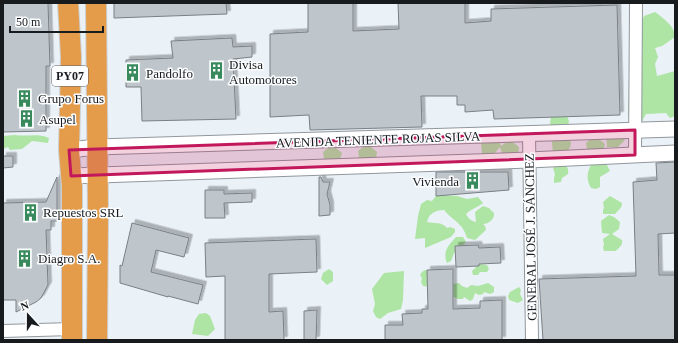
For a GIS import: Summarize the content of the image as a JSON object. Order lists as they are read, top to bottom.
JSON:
{
  "streets": {
    "highway": ["PY07"],
    "street": ["AVENIDA TENIENTE ROJAS SILVA", "GENERAL JOSÉ J. SÁNCHEZ"]
  },
  "crossings": [
    ["PY07", "AVENIDA TENIENTE ROJAS SILVA"],
    ["AVENIDA TENIENTE ROJAS SILVA", "GENERAL JOSÉ J. SÁNCHEZ"]
  ],
  "places": {
    "building": [
      "Divisa Automotores",
      "Pandolfo",
      "Grupo Forus",
      "Asupel",
      "Vivienda",
      "Repuestos SRL",
      "Diagro S.A."
    ]
  },
  "scale_bar": "50 m",
  "north": "top"
}
